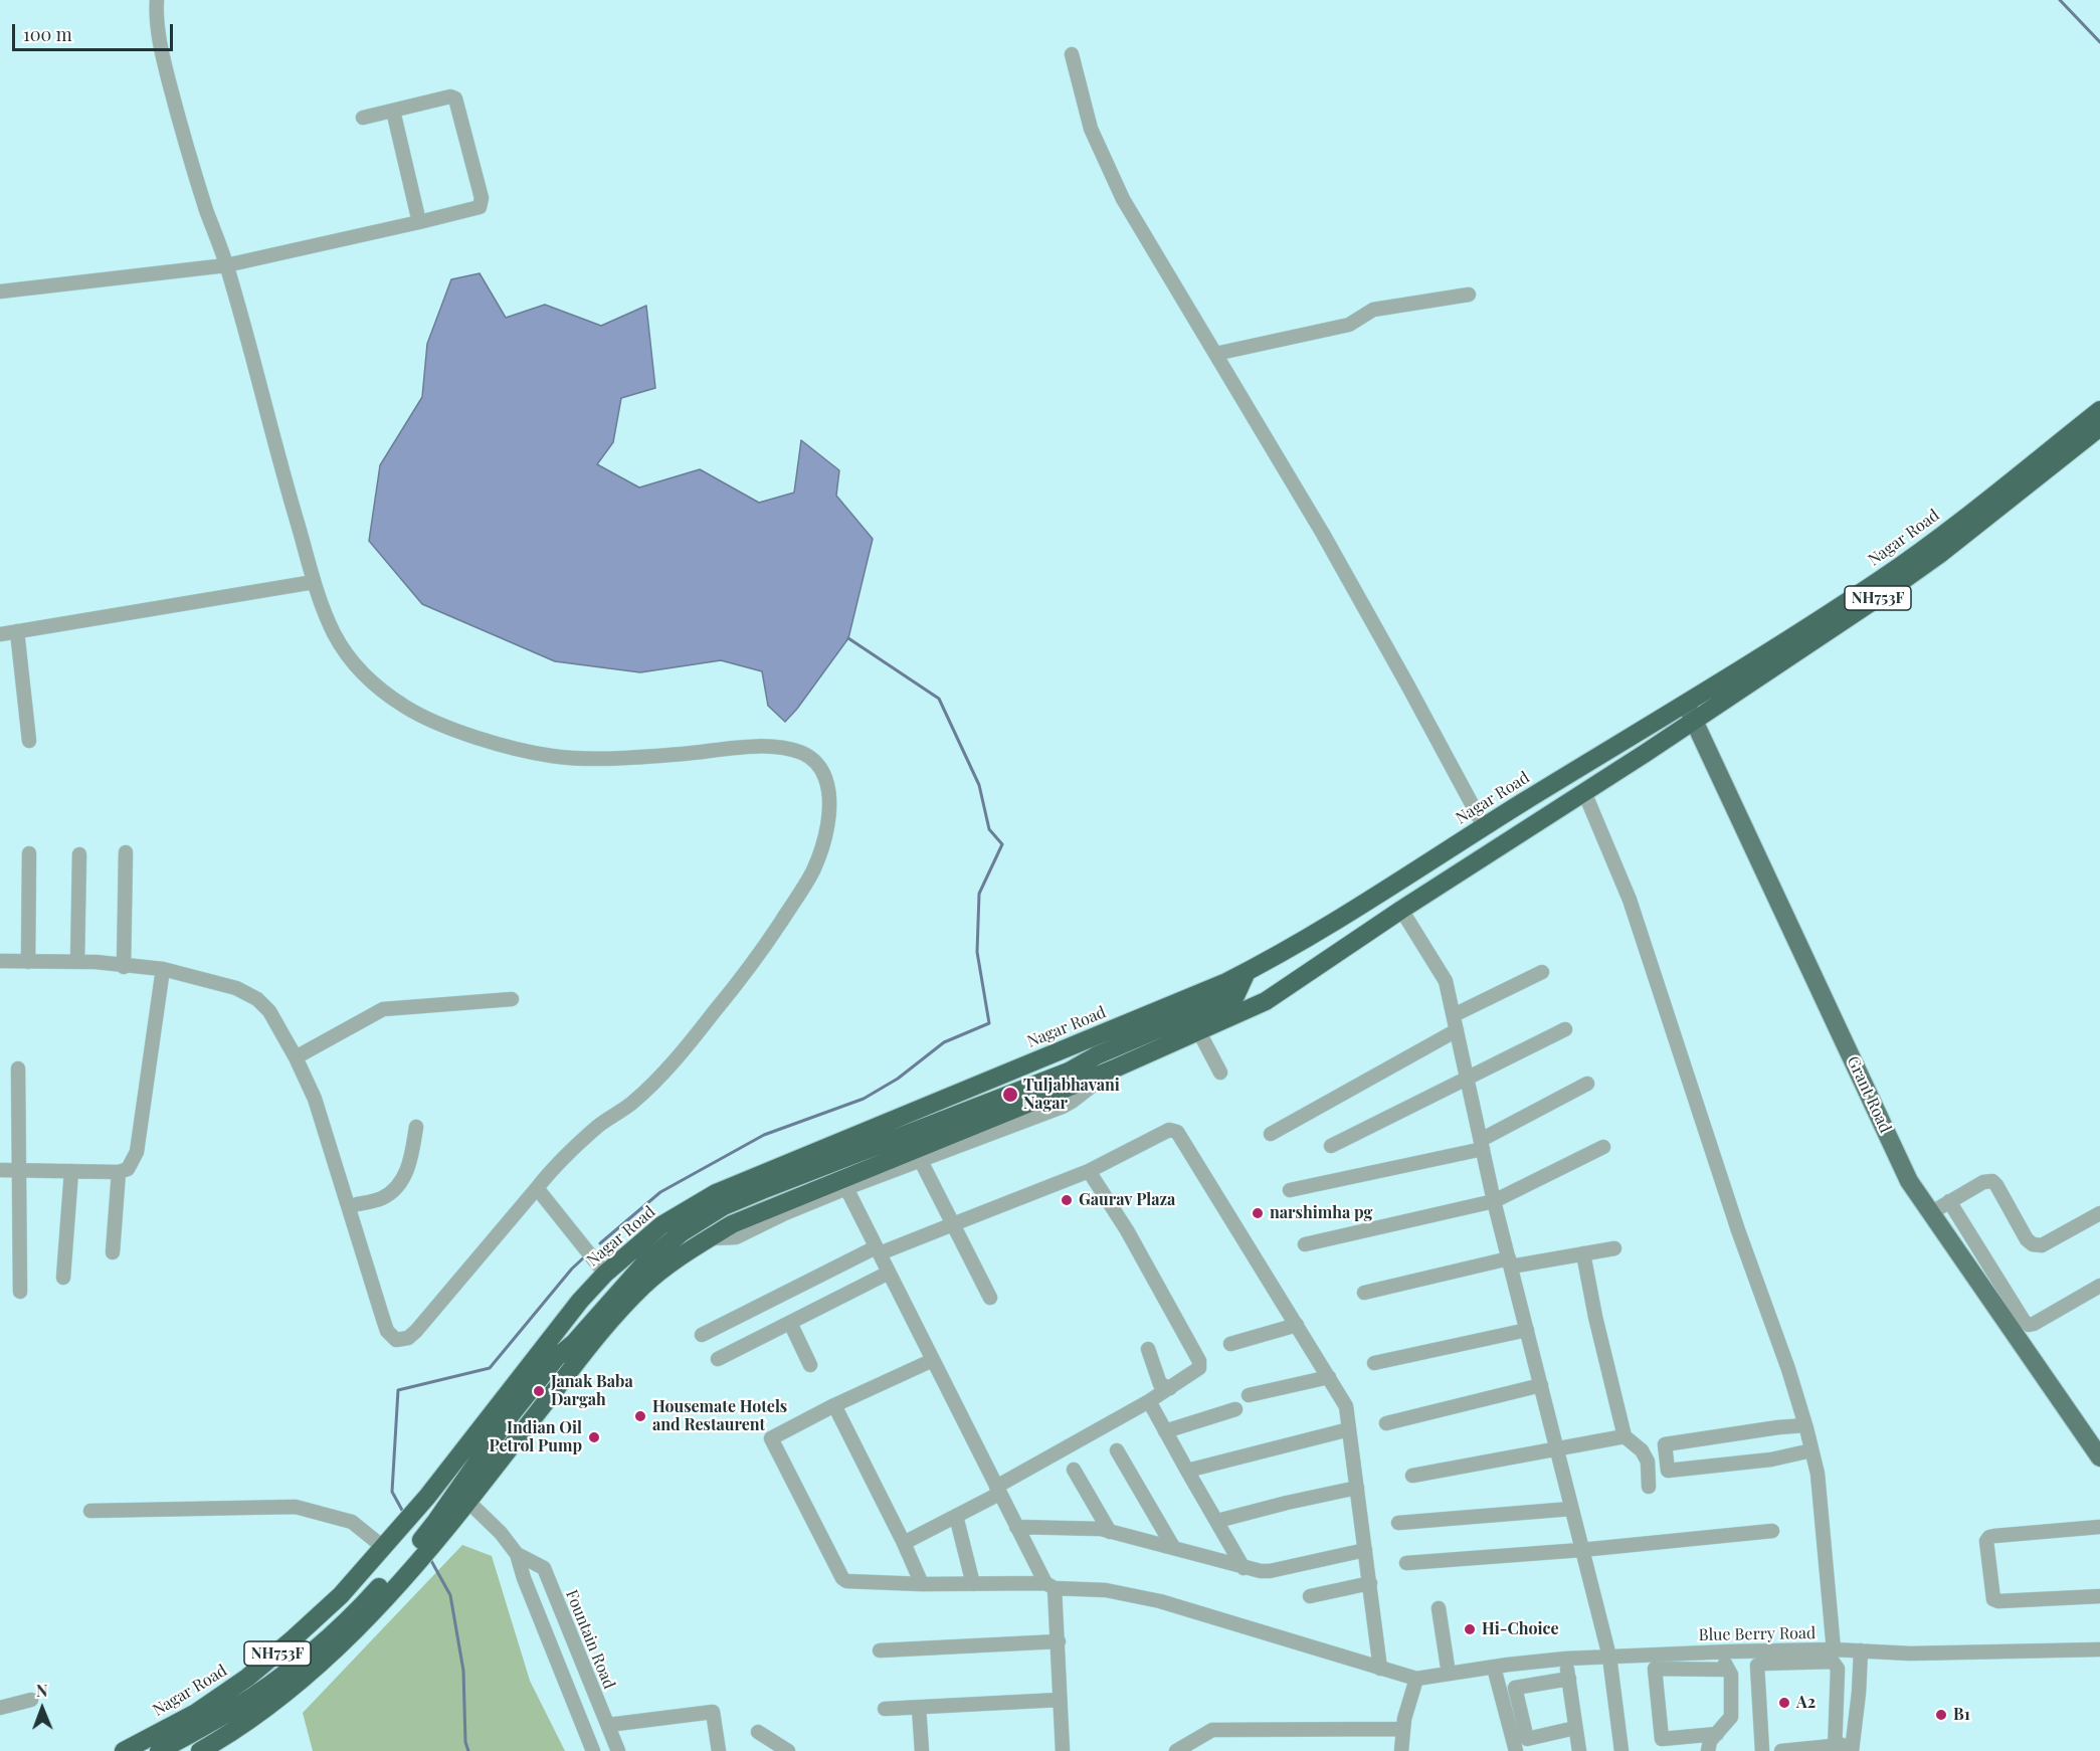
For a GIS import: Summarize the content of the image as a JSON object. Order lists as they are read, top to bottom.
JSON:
{
  "streets": {
    "highway": ["Nagar Road", "NH753F"],
    "main road": ["Grant Road"],
    "street": ["Blue Berry Road", "Fountain Road"]
  },
  "crossings": [
    ["Nagar Road", "Grant Road"],
    ["Nagar Road", "Fountain Road"]
  ],
  "places": [
    "Tuljabhavani Nagar",
    "Gaurav Plaza",
    "narshimha pg",
    "Janak Baba Dargah",
    "Housemate Hotels and Restaurent",
    "Indian Oil Petrol Pump",
    "Hi-Choice",
    "A2",
    "B1"
  ],
  "scale_bar": "100 m",
  "north": "top"
}
